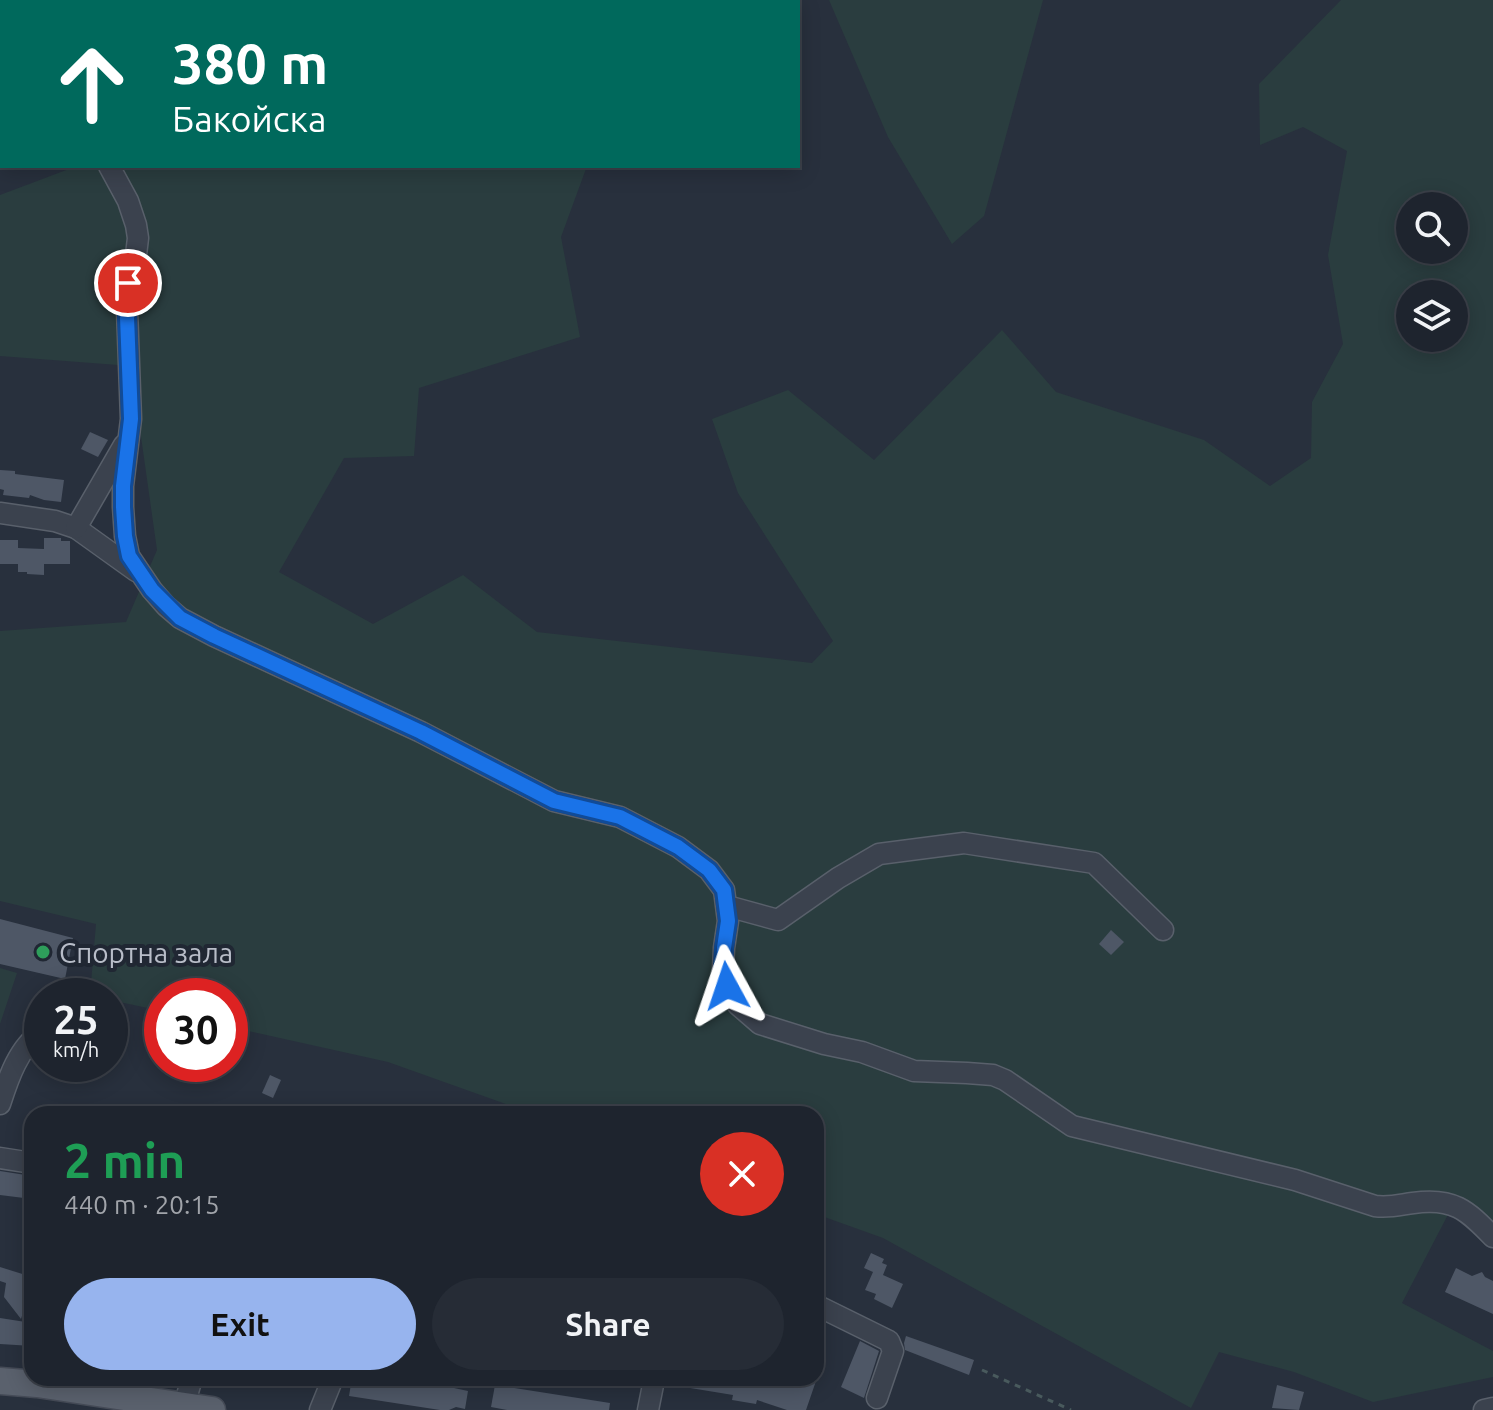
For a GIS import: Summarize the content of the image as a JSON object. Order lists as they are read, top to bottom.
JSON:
{
  "places": ["Спортна зала"],
  "page": {
    "turn": ["380 m", "Бакойска"],
    "speed": "25 km/h",
    "limit": "30",
    "heading": ["2 min", "440 m · 20:15"],
    "buttons": ["Exit", "Share"]
  }
}
